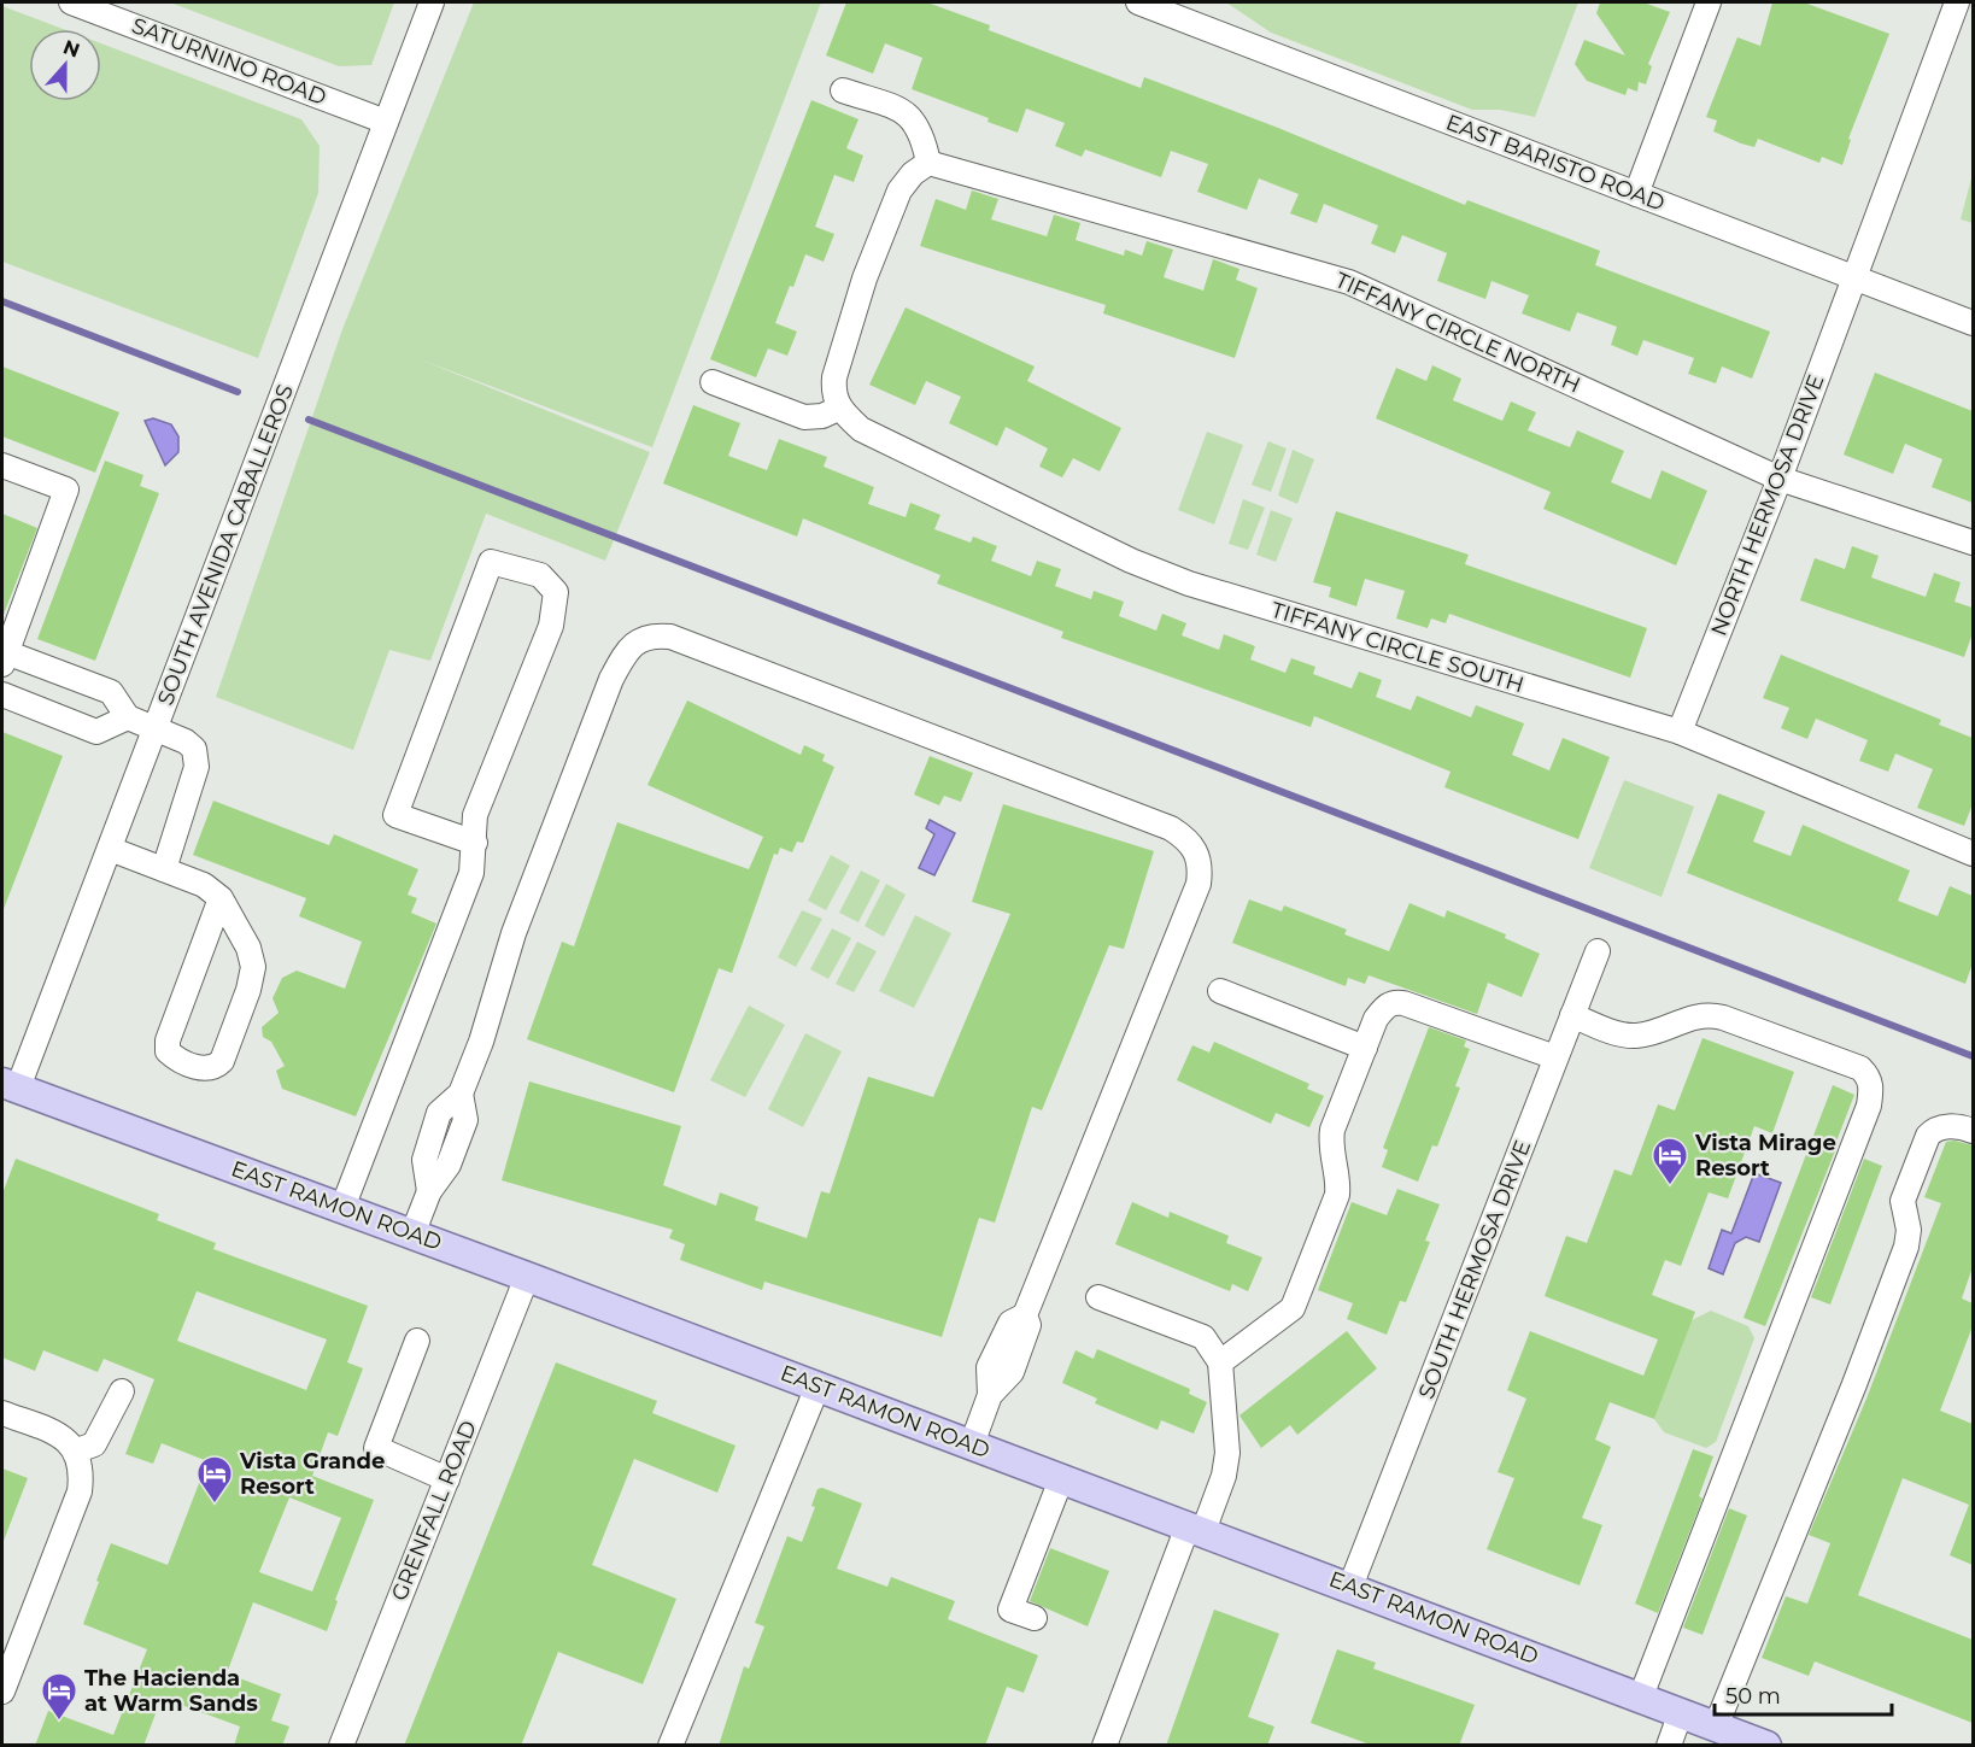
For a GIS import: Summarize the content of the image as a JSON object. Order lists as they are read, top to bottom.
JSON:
{
  "streets": {
    "main road": ["EAST RAMON ROAD"],
    "street": [
      "SATURNINO ROAD",
      "EAST BARISTO ROAD",
      "TIFFANY CIRCLE NORTH",
      "NORTH HERMOSA DRIVE",
      "SOUTH AVENIDA CABALLEROS",
      "TIFFANY CIRCLE SOUTH",
      "SOUTH HERMOSA DRIVE",
      "GRENFALL ROAD"
    ]
  },
  "crossings": [
    ["SATURNINO ROAD", "SOUTH AVENIDA CABALLEROS"],
    ["EAST BARISTO ROAD", "NORTH HERMOSA DRIVE"],
    ["TIFFANY CIRCLE NORTH", "NORTH HERMOSA DRIVE"],
    ["NORTH HERMOSA DRIVE", "TIFFANY CIRCLE SOUTH"],
    ["SOUTH AVENIDA CABALLEROS", "EAST RAMON ROAD"],
    ["EAST RAMON ROAD", "SOUTH HERMOSA DRIVE"],
    ["EAST RAMON ROAD", "GRENFALL ROAD"]
  ],
  "places": {
    "hotel": ["Vista Mirage Resort", "Vista Grande Resort", "The Hacienda at Warm Sands"]
  },
  "scale_bar": "50 m",
  "north": "top"
}
